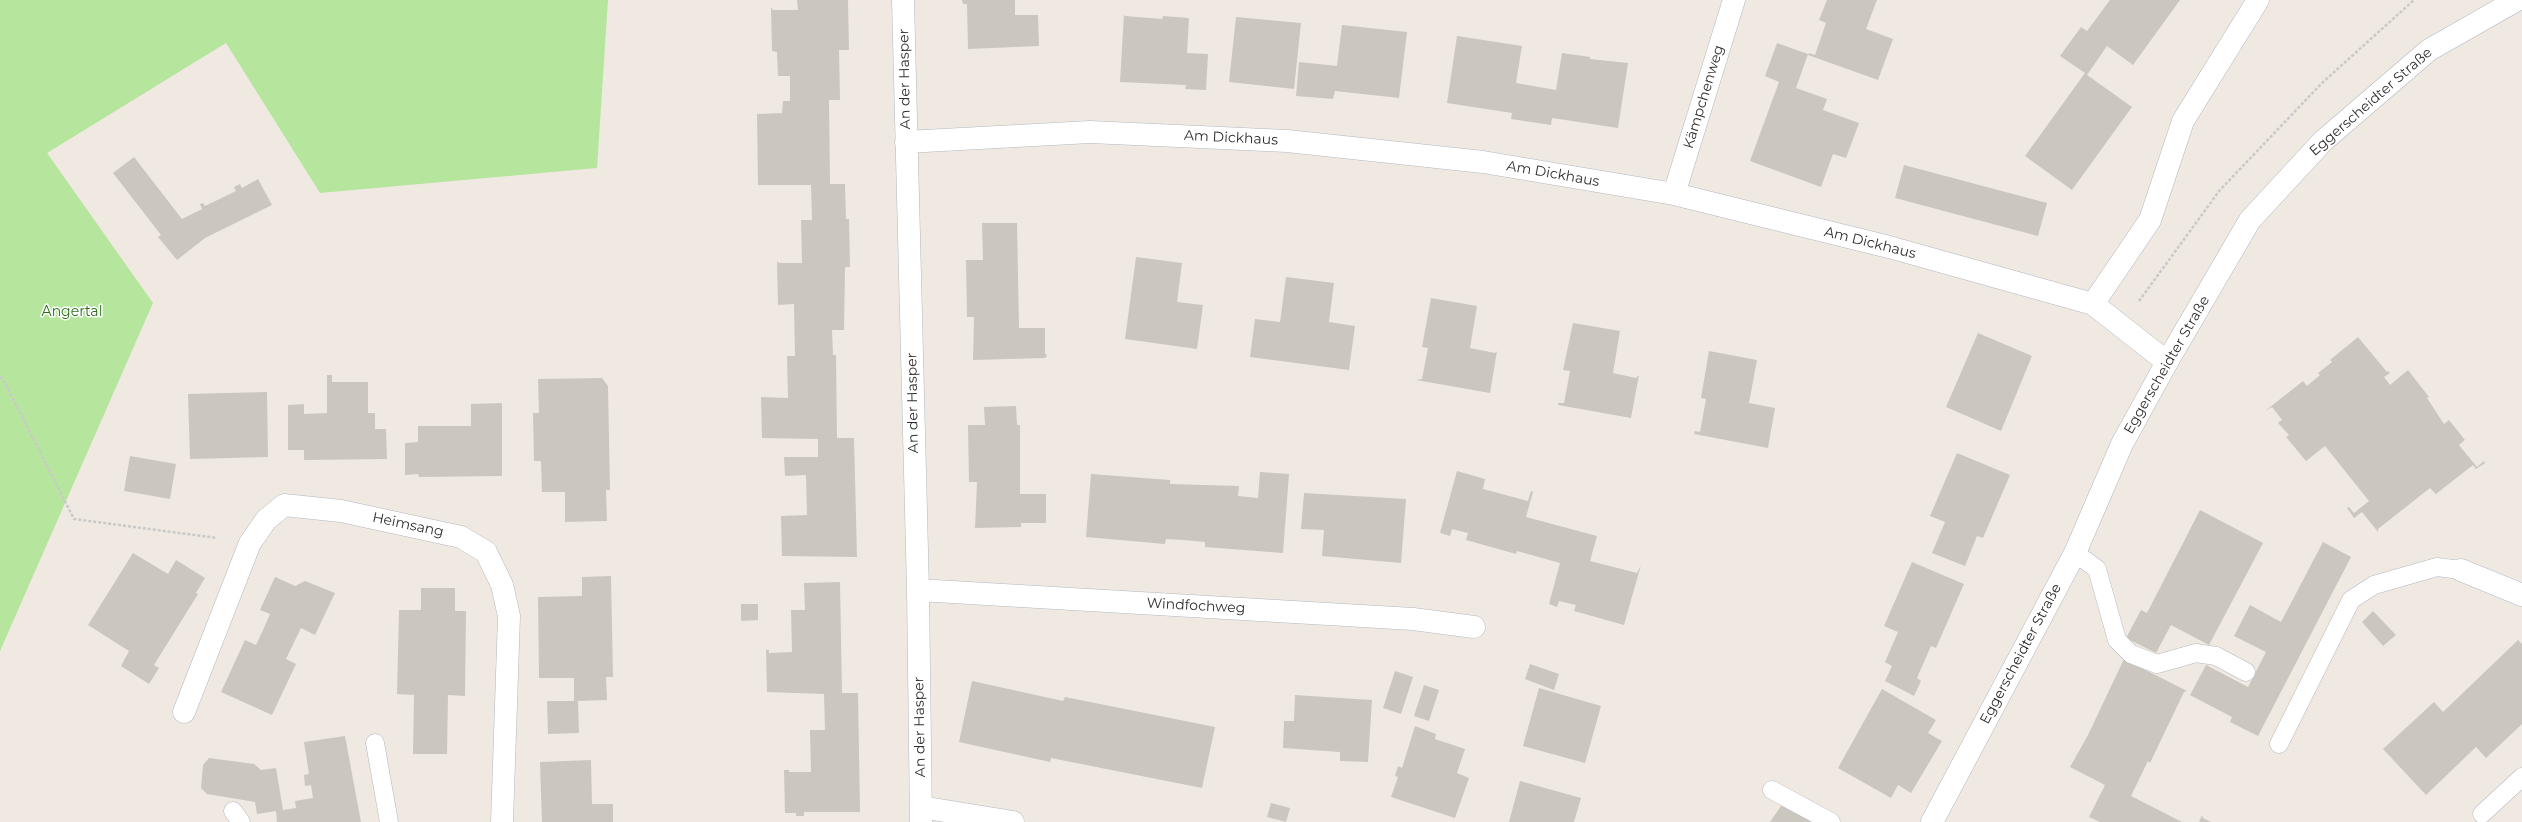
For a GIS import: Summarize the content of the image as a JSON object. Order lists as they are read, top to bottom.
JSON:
{
  "streets": {
    "street": [
      "An der Hasper",
      "Kämpchenweg",
      "Eggerscheidter Straße",
      "Am Dickhaus",
      "Heimsang",
      "Windfochweg"
    ]
  },
  "crossings": [
    ["An der Hasper", "Am Dickhaus"],
    ["An der Hasper", "Windfochweg"],
    ["Kämpchenweg", "Am Dickhaus"],
    ["Eggerscheidter Straße", "Am Dickhaus"]
  ],
  "parks": ["Angertal"]
}
